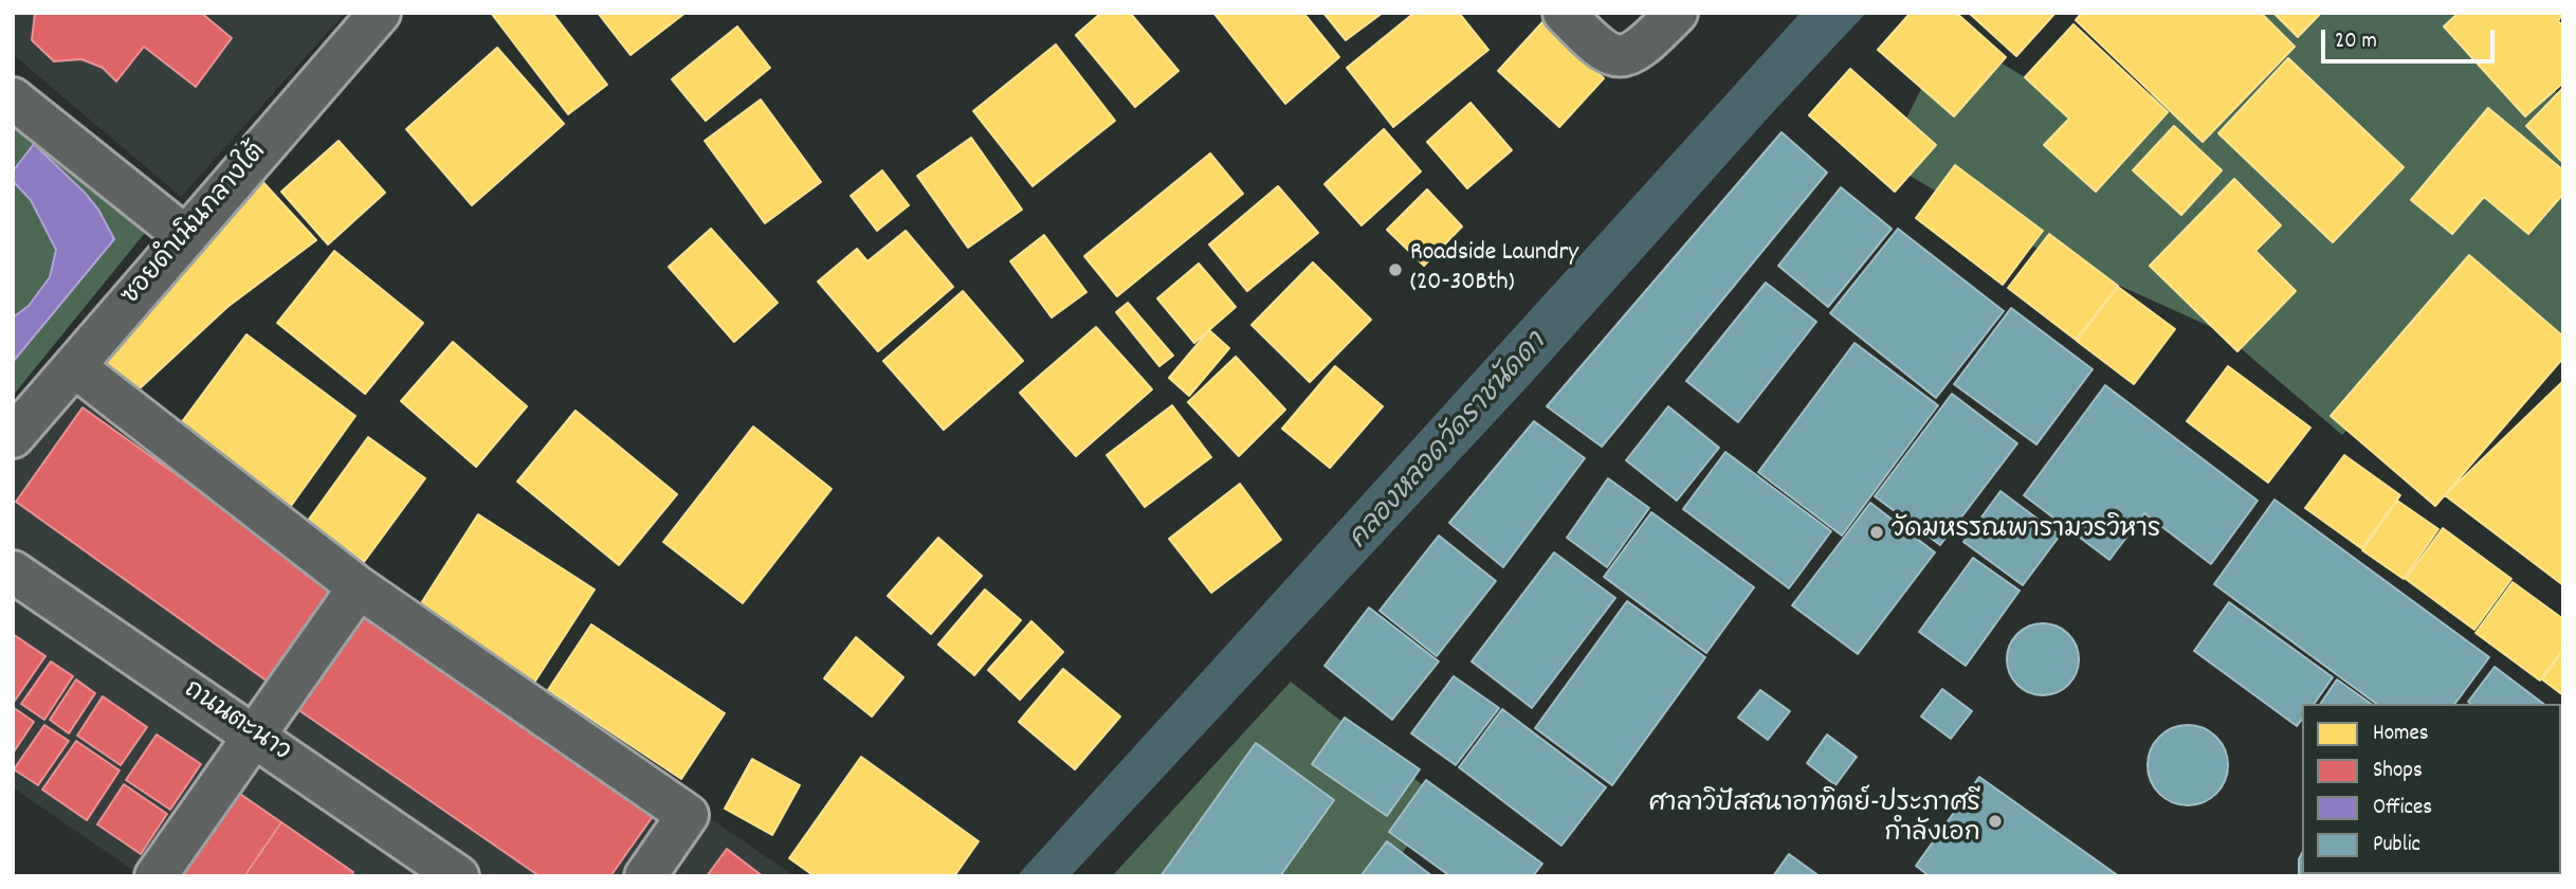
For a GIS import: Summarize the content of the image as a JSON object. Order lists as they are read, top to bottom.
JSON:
{
  "streets": {
    "street": ["ซอยดำเนินกลางใต้", "ถนนตะนาว"]
  },
  "water": ["คลองหลอดวัดราชนัดดา"],
  "places": ["Roadside Laundry (20-30Bth)", "วัดมหรรณพารามวรวิหาร", "ศาลาวิปัสสนาอาทิตย์-ประภาศรี กำลังเอก"],
  "legend": [
    "Homes",
    "Shops",
    "Offices",
    "Public"
  ],
  "scale_bar": "20 m"
}
